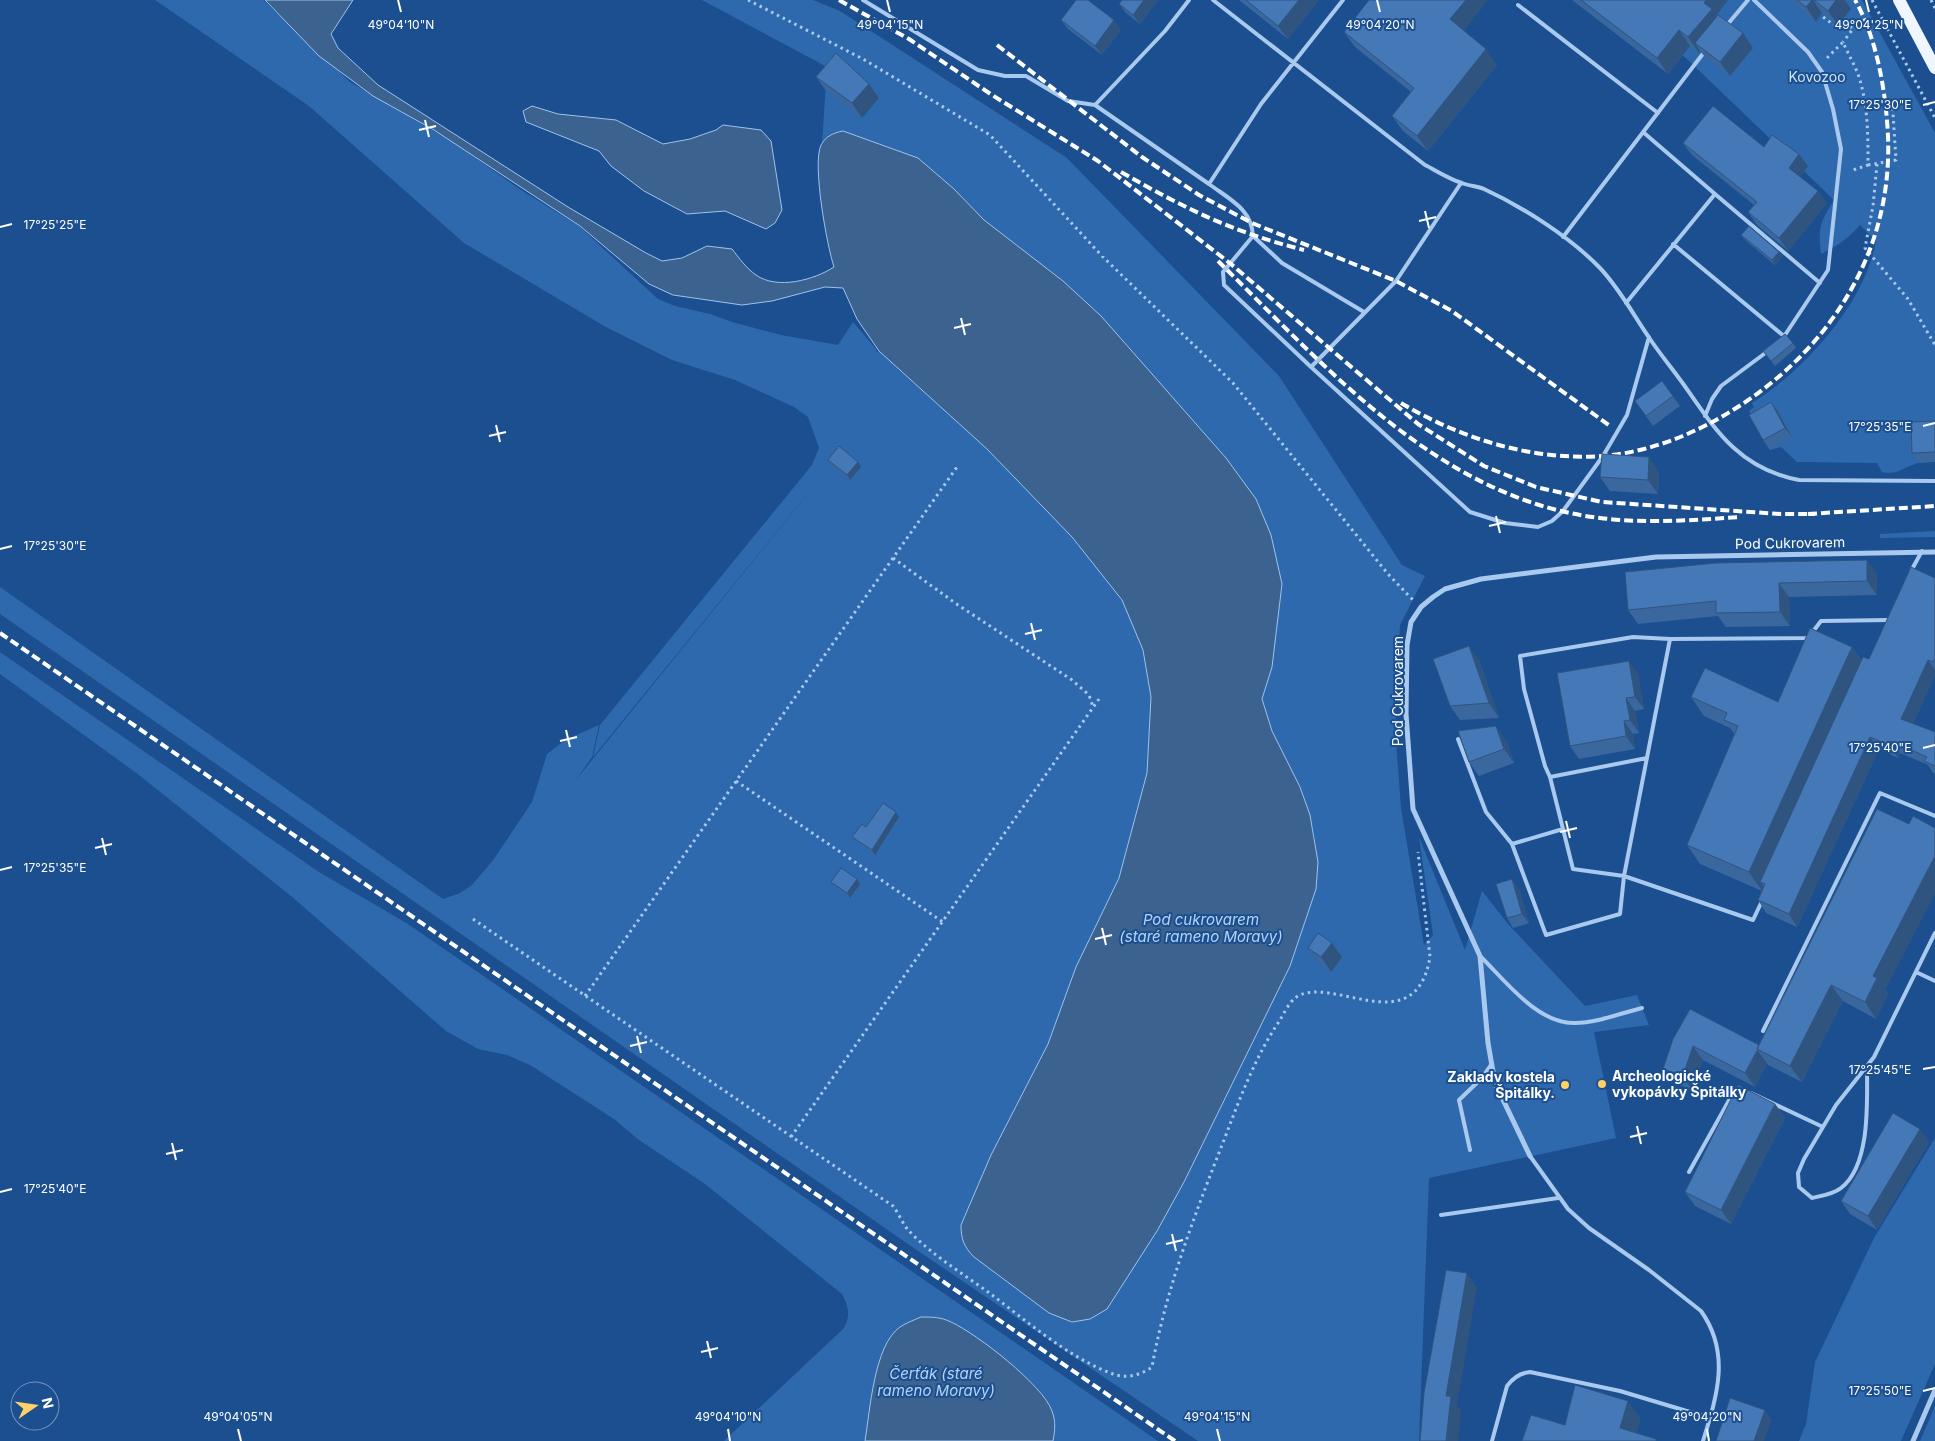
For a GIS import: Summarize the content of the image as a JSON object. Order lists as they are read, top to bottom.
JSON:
{
  "streets": {
    "street": ["Pod Cukrovarem"]
  },
  "water": ["Pod cukrovarem (staré rameno Moravy)", "Čerťák (staré rameno Moravy)"],
  "parks": ["Kovozoo"],
  "places": ["Archeologické vykopávky Špitálky", "Zaklady kostela Špitálky."],
  "north": "right",
  "coordinates": [
    "49°04'10\"N",
    "49°04'15\"N",
    "49°04'20\"N",
    "49°04'25\"N",
    "17°25'30\"E",
    "17°25'25\"E",
    "17°25'35\"E",
    "17°25'40\"E",
    "17°25'45\"E",
    "17°25'50\"E",
    "49°04'05\"N"
  ]
}
